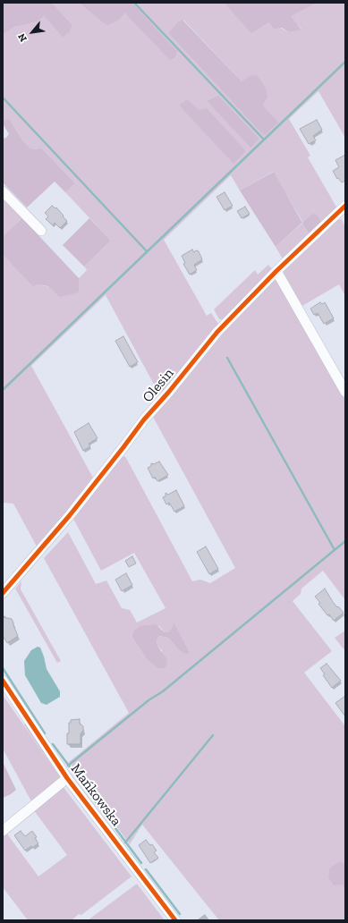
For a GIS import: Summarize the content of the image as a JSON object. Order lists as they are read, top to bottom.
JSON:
{
  "streets": {
    "street": ["Olesin", "Mańkowska"]
  },
  "north": "bottom left"
}
